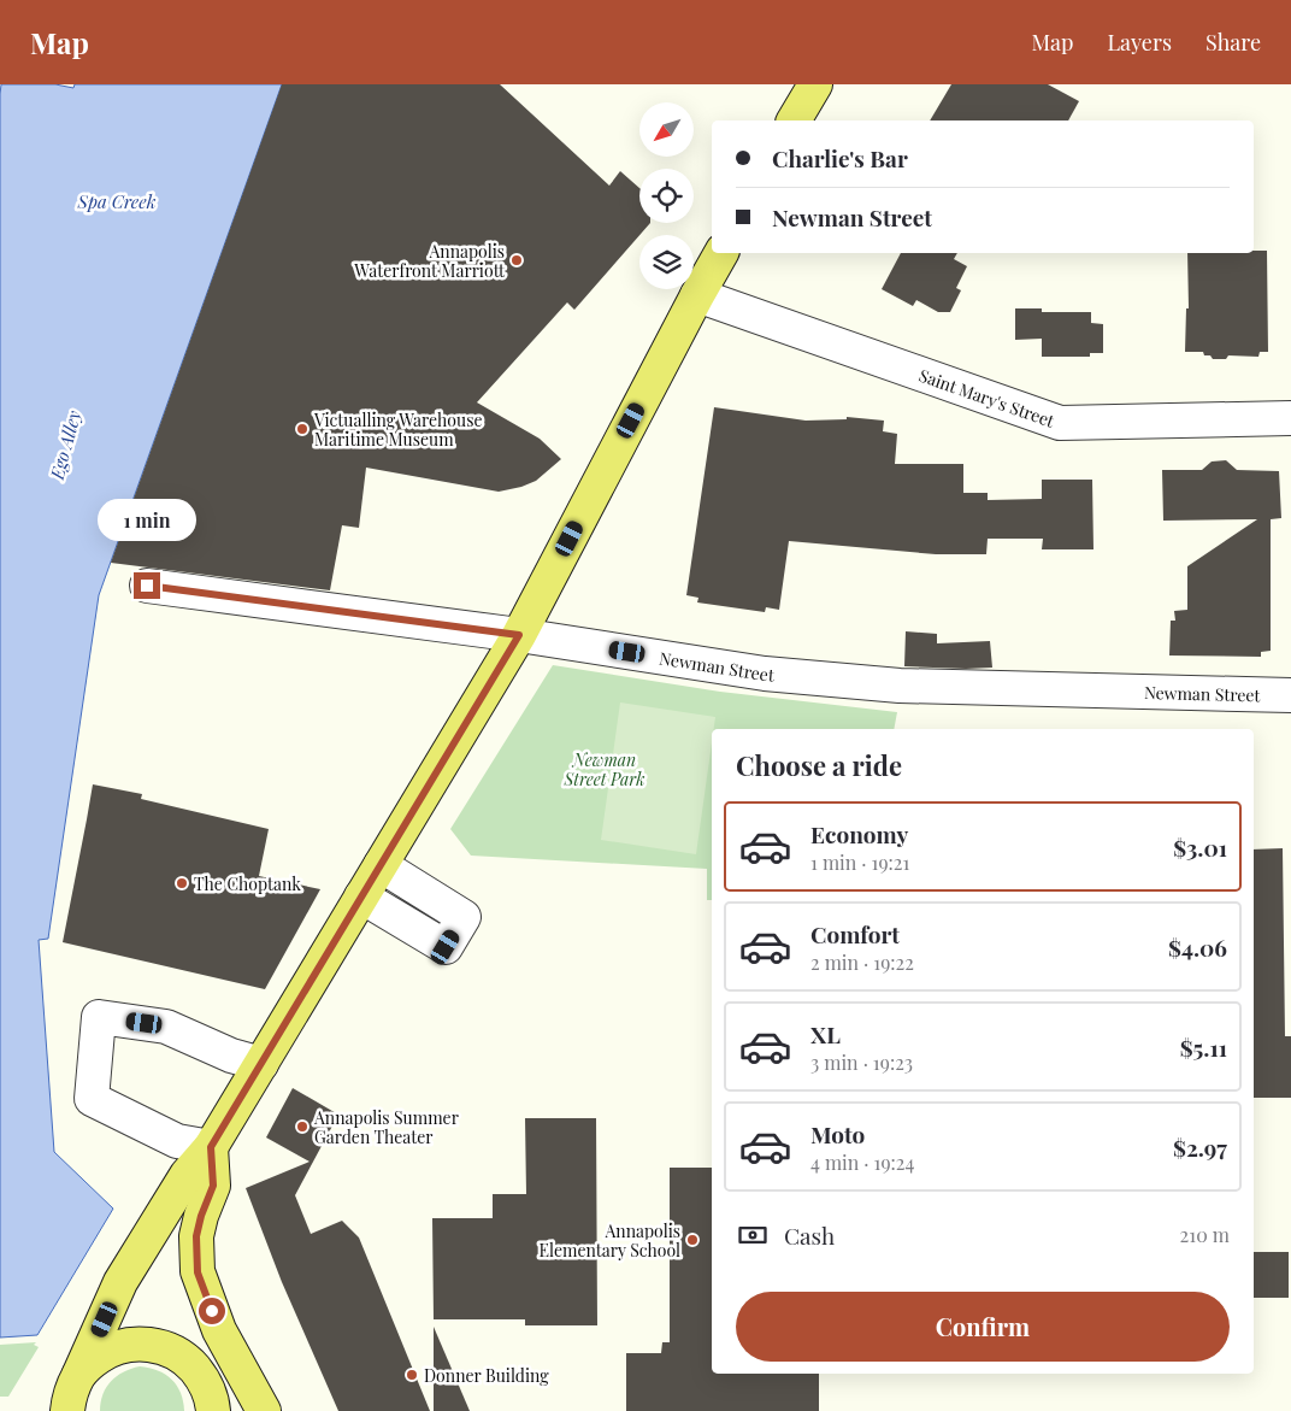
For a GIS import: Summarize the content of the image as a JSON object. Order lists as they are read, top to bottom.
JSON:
{
  "streets": {
    "street": ["Saint Mary's Street", "Newman Street"]
  },
  "water": ["Spa Creek", "Ego Alley"],
  "parks": ["Newman Street Park"],
  "places": [
    "Annapolis Waterfront Marriott",
    "Victualling Warehouse Maritime Museum",
    "The Choptank",
    "Annapolis Summer Garden Theater",
    "Annapolis Elementary School",
    "Donner Building"
  ],
  "north": "bottom left",
  "page": {
    "header": "Map",
    "nav": ["Map", "Layers", "Share"],
    "banner": ["Charlie's Bar", "Newman Street"],
    "bubble": "1 min",
    "heading": "Choose a ride",
    "list": [
      {
        "name": "Economy",
        "note": "1 min · 19:21",
        "value": "$3.01"
      },
      {
        "name": "Comfort",
        "note": "2 min · 19:22",
        "value": "$4.06"
      },
      {
        "name": "XL",
        "note": "3 min · 19:23",
        "value": "$5.11"
      },
      {
        "name": "Moto",
        "note": "4 min · 19:24",
        "value": "$2.97"
      }
    ],
    "pay": ["Cash", "210 m"],
    "buttons": "Confirm"
  }
}
